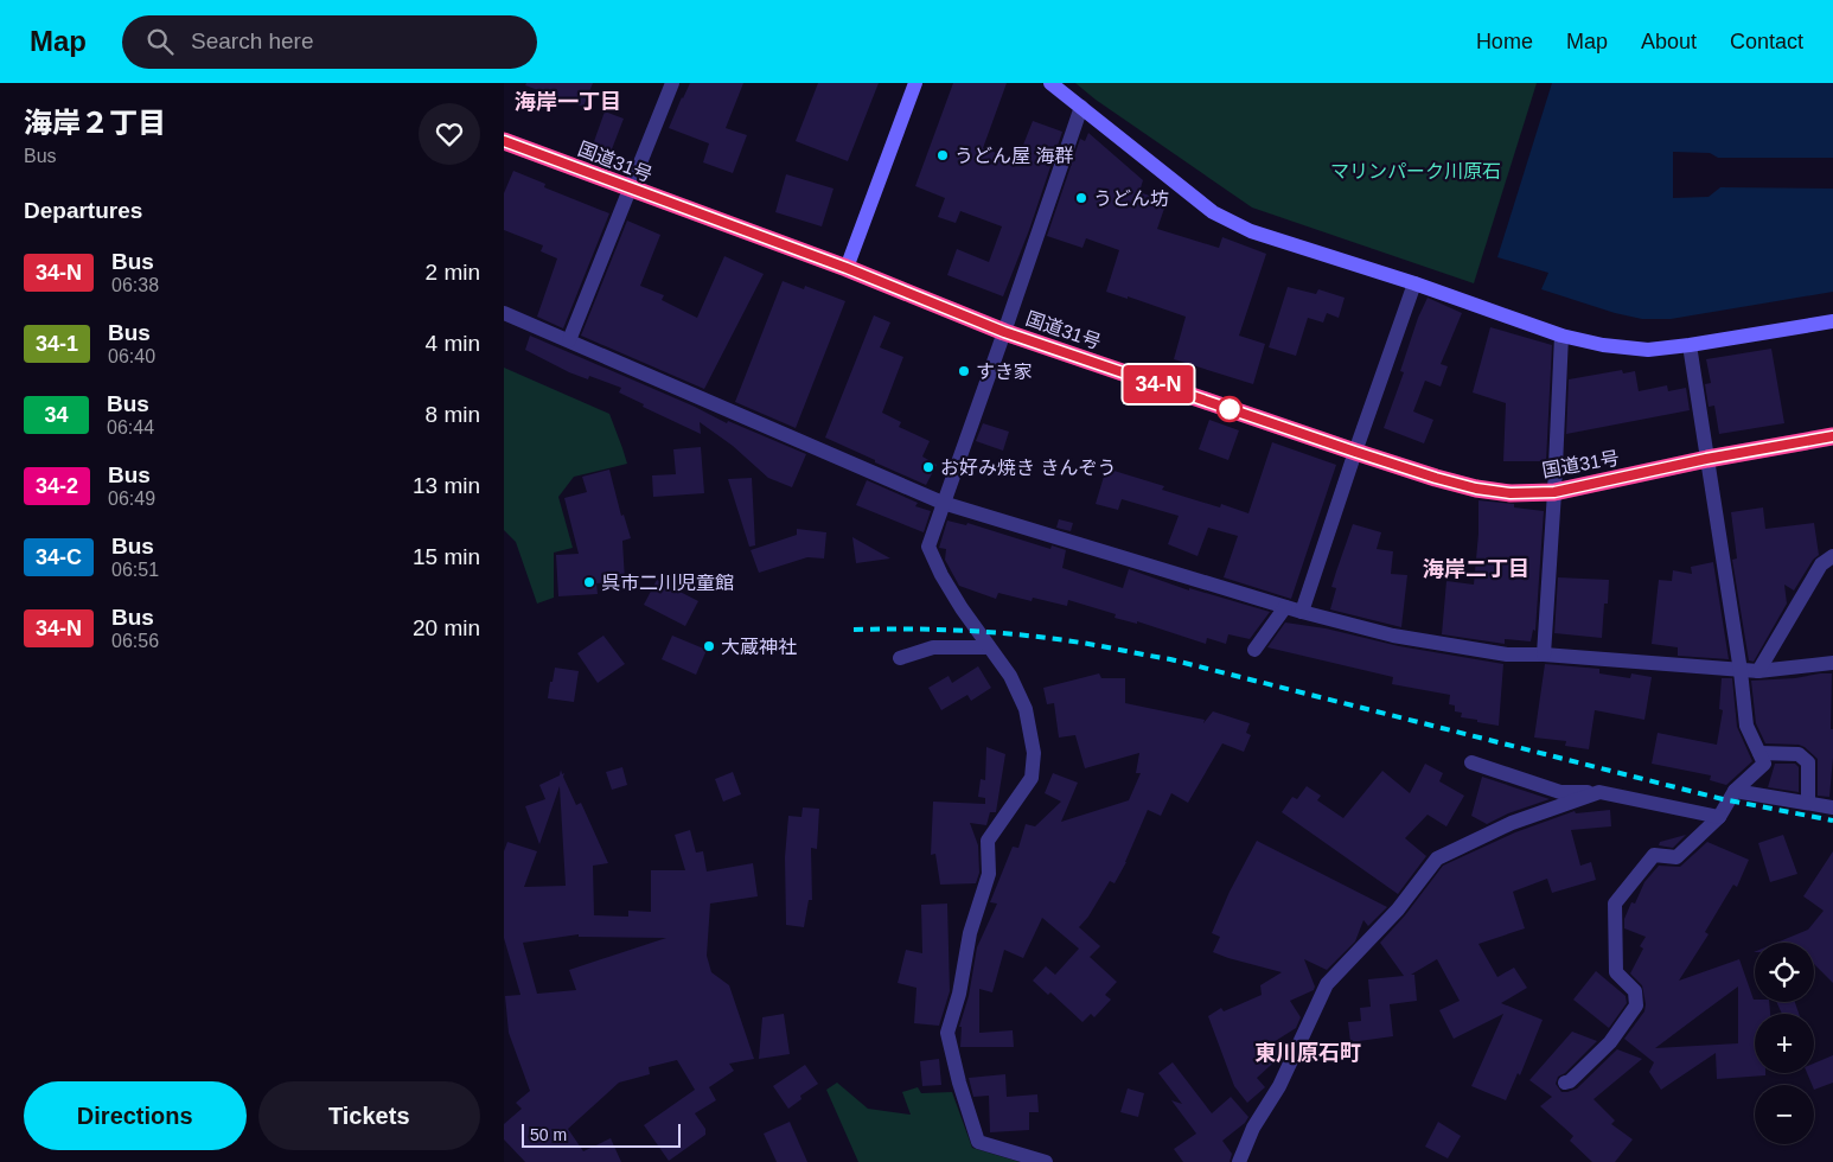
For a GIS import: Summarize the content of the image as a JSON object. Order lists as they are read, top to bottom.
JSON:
{
  "streets": {
    "highway": ["国道31号"]
  },
  "districts": ["海岸一丁目", "海岸二丁目", "東川原石町"],
  "parks": ["マリンパーク川原石"],
  "places": [
    "うどん屋 海群",
    "うどん坊",
    "すき家",
    "お好み焼き きんぞう",
    "呉市二川児童館",
    "大蔵神社"
  ],
  "lines": ["bus line 34-N"],
  "scale_bar": "50 m",
  "page": {
    "header": "Map",
    "search": "Search here",
    "nav": [
      "Home",
      "Map",
      "About",
      "Contact"
    ],
    "heading": [
      ["海岸２丁目", "Bus"],
      "Departures"
    ],
    "on_map": "34-N",
    "list": [
      {
        "mark": "34-N",
        "name": "Bus",
        "note": "06:38",
        "value": "2 min"
      },
      {
        "mark": "34-1",
        "name": "Bus",
        "note": "06:40",
        "value": "4 min"
      },
      {
        "mark": "34",
        "name": "Bus",
        "note": "06:44",
        "value": "8 min"
      },
      {
        "mark": "34-2",
        "name": "Bus",
        "note": "06:49",
        "value": "13 min"
      },
      {
        "mark": "34-C",
        "name": "Bus",
        "note": "06:51",
        "value": "15 min"
      },
      {
        "mark": "34-N",
        "name": "Bus",
        "note": "06:56",
        "value": "20 min"
      }
    ],
    "map_buttons": ["+", "−"],
    "buttons": ["Directions", "Tickets"],
    "scale": "50 m"
  }
}
